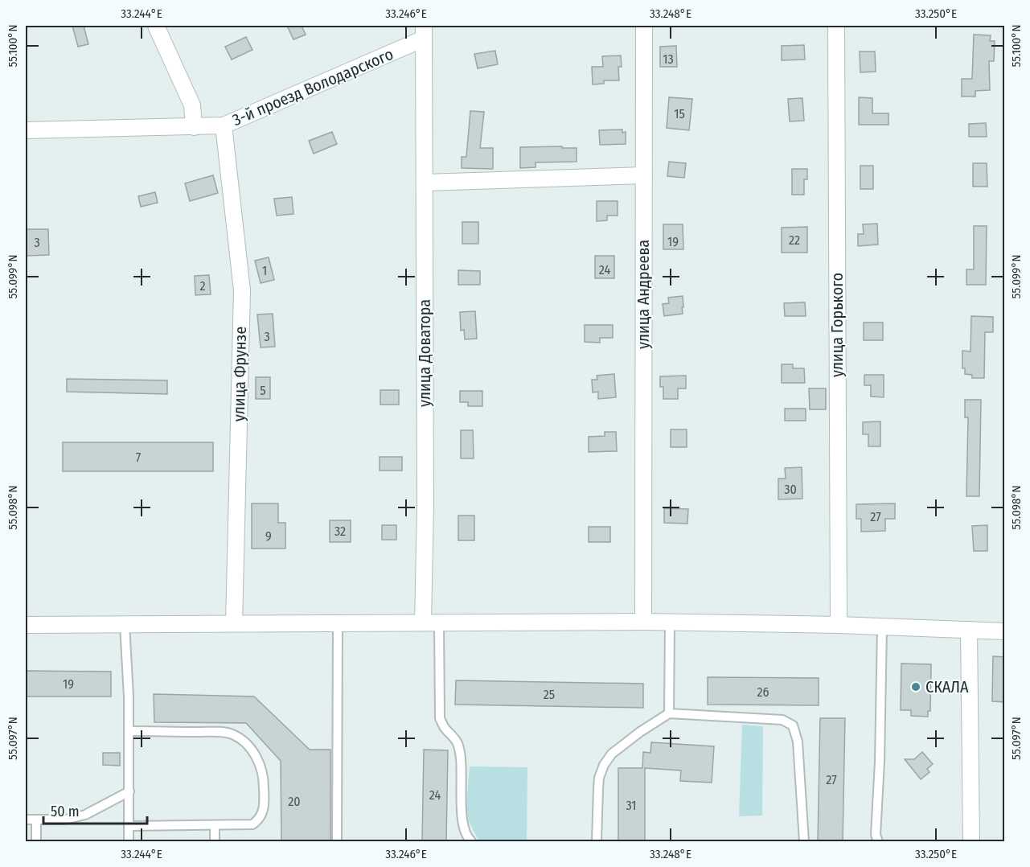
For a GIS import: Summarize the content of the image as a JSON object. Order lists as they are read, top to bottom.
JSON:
{
  "streets": {
    "street": [
      "3-й проезд Володарского",
      "улица Андреева",
      "улица Горького",
      "улица Доватора",
      "улица Фрунзе"
    ]
  },
  "crossings": [
    ["3-й проезд Володарского", "улица Доватора"],
    ["3-й проезд Володарского", "улица Фрунзе"]
  ],
  "places": ["СКАЛА"],
  "house_numbers": [
    "13",
    "15",
    "22",
    "19",
    "3",
    "24",
    "1",
    "2",
    "3",
    "5",
    "7",
    "30",
    "27",
    "32",
    "9",
    "19",
    "26",
    "25",
    "27",
    "24",
    "20",
    "31"
  ],
  "scale_bar": "50 m",
  "coordinates": [
    "33.244°E",
    "33.246°E",
    "33.248°E",
    "33.250°E",
    "55.100°N",
    "55.099°N",
    "55.098°N",
    "55.097°N"
  ]
}
